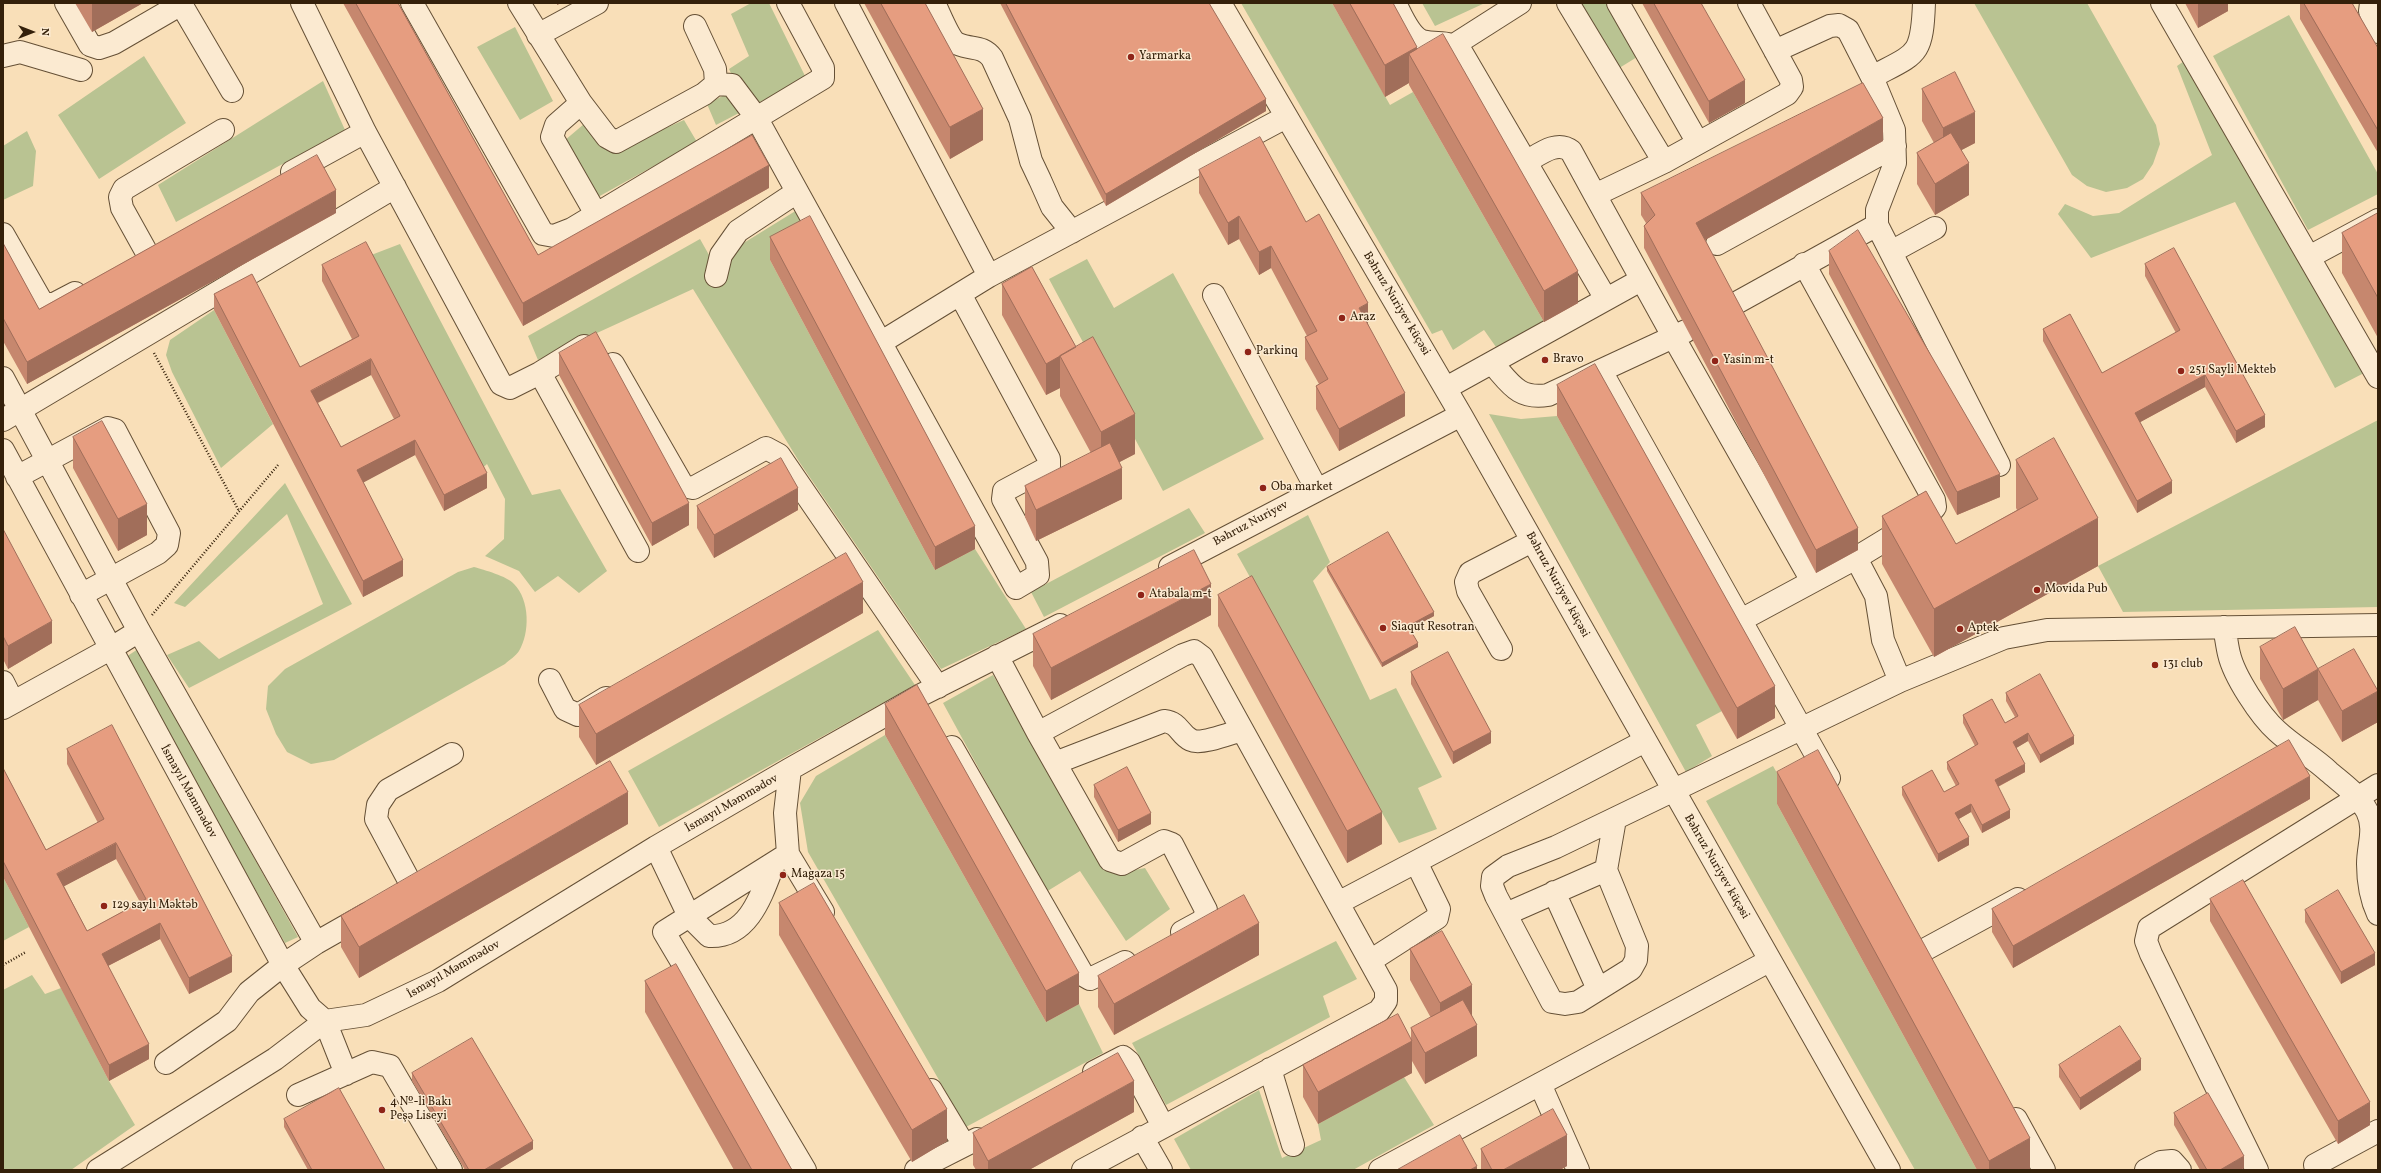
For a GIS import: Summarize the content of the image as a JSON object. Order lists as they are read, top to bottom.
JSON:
{
  "streets": {
    "street": ["Bəhruz Nuriyev küçəsi", "Bəhruz Nuriyev", "İsmayıl Məmmədov"]
  },
  "crossings": [
    ["Bəhruz Nuriyev küçəsi", "Bəhruz Nuriyev"]
  ],
  "places": [
    "Yarmarka",
    "Araz",
    "Parkinq",
    "Bravo",
    "Yasin m-t",
    "251 Sayli Mekteb",
    "Oba market",
    "Movida Pub",
    "Atabala m-t",
    "Siaqut Resotran",
    "Aptek",
    "131 club",
    "Magaza 15",
    "129 saylı Məktəb",
    "4 №-li Bakı Peşə Liseyi"
  ],
  "north": "right"
}
